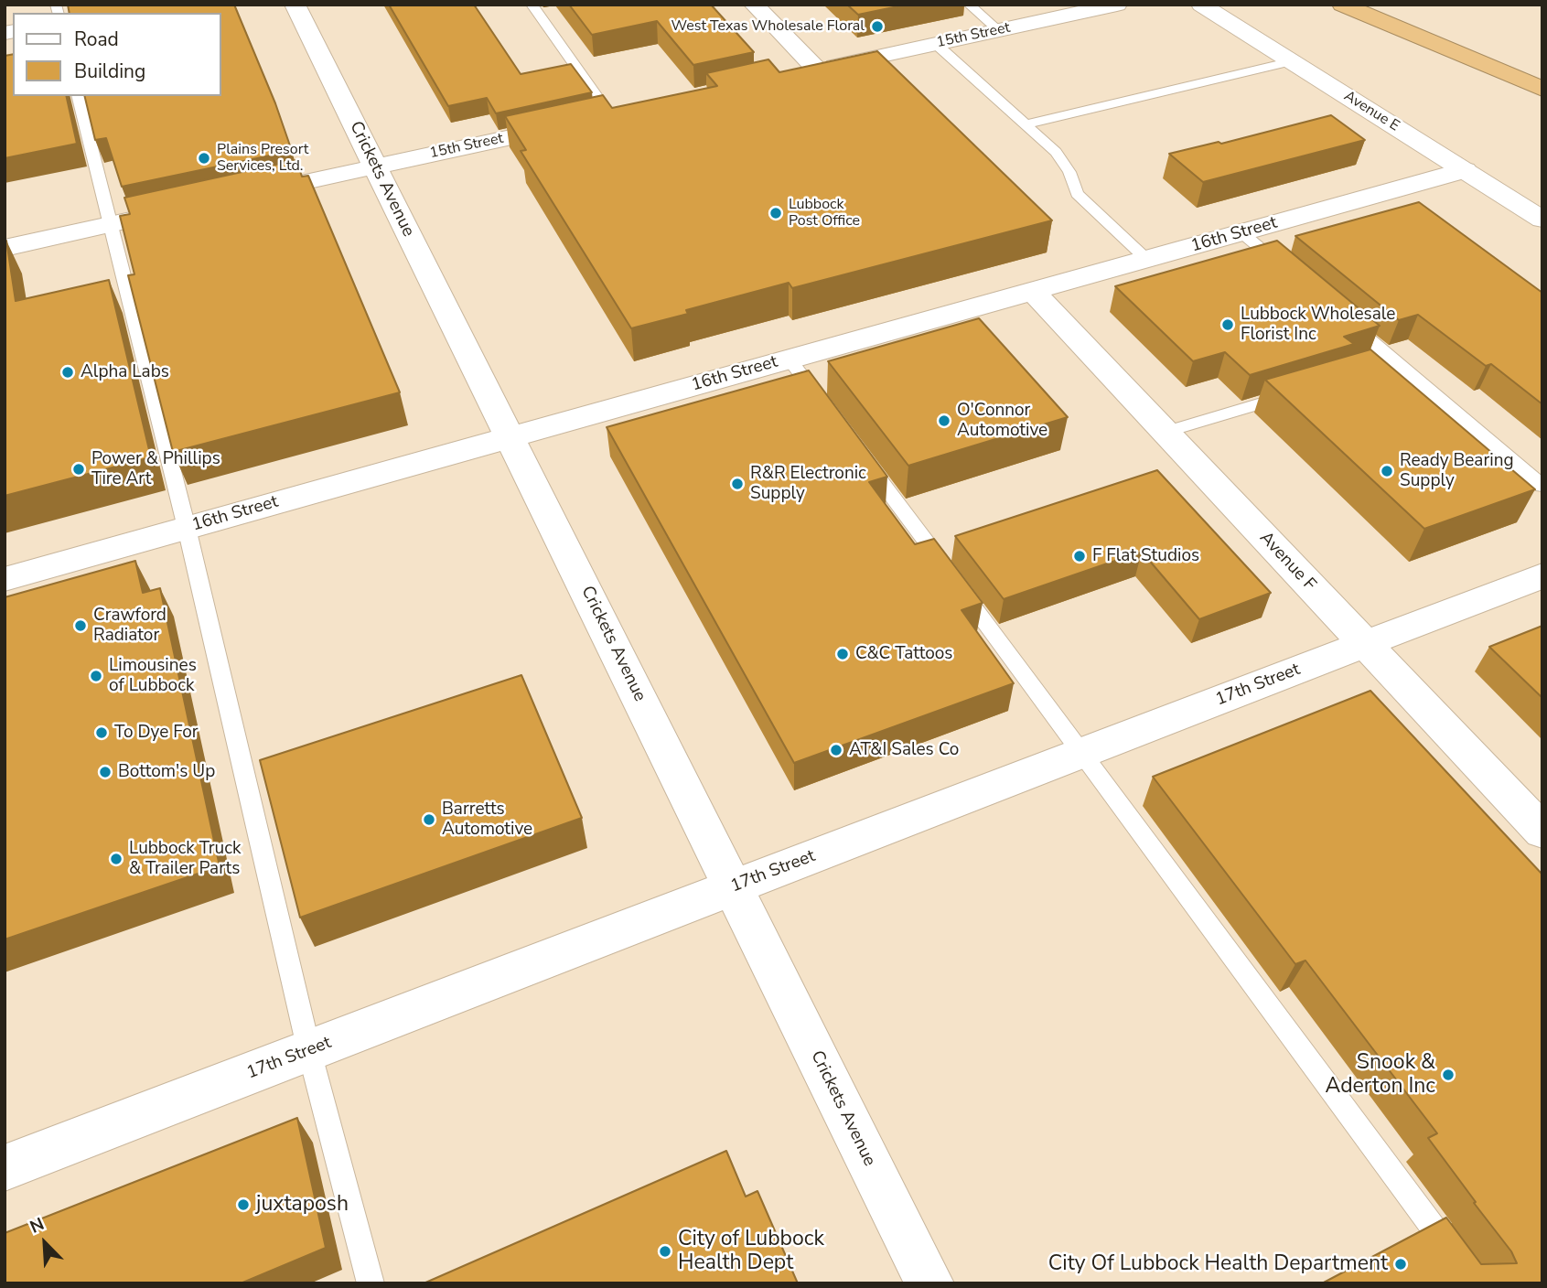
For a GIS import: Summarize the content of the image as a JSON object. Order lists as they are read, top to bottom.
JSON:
{
  "streets": {
    "street": [
      "15th Street",
      "Avenue E",
      "Crickets Avenue",
      "16th Street",
      "Avenue F",
      "17th Street"
    ]
  },
  "crossings": [
    ["15th Street", "Crickets Avenue"],
    ["Avenue E", "16th Street"],
    ["Crickets Avenue", "16th Street"],
    ["Crickets Avenue", "17th Street"],
    ["16th Street", "Avenue F"],
    ["Avenue F", "17th Street"]
  ],
  "places": [
    "West Texas Wholesale Floral",
    "Plains Presort Services, Ltd.",
    "Lubbock Post Office",
    "Lubbock Wholesale Florist Inc",
    "Alpha Labs",
    "O'Connor Automotive",
    "Power & Phillips Tire Art",
    "Ready Bearing Supply",
    "R&R Electronic Supply",
    "F Flat Studios",
    "Crawford Radiator",
    "C&C Tattoos",
    "Limousines of Lubbock",
    "To Dye For",
    "AT&I Sales Co",
    "Bottom's Up",
    "Barretts Automotive",
    "Lubbock Truck & Trailer Parts",
    "Snook & Aderton Inc",
    "juxtaposh",
    "City of Lubbock Health Dept",
    "City Of Lubbock Health Department"
  ],
  "legend": ["Road", "Building"],
  "north": "top left"
}
